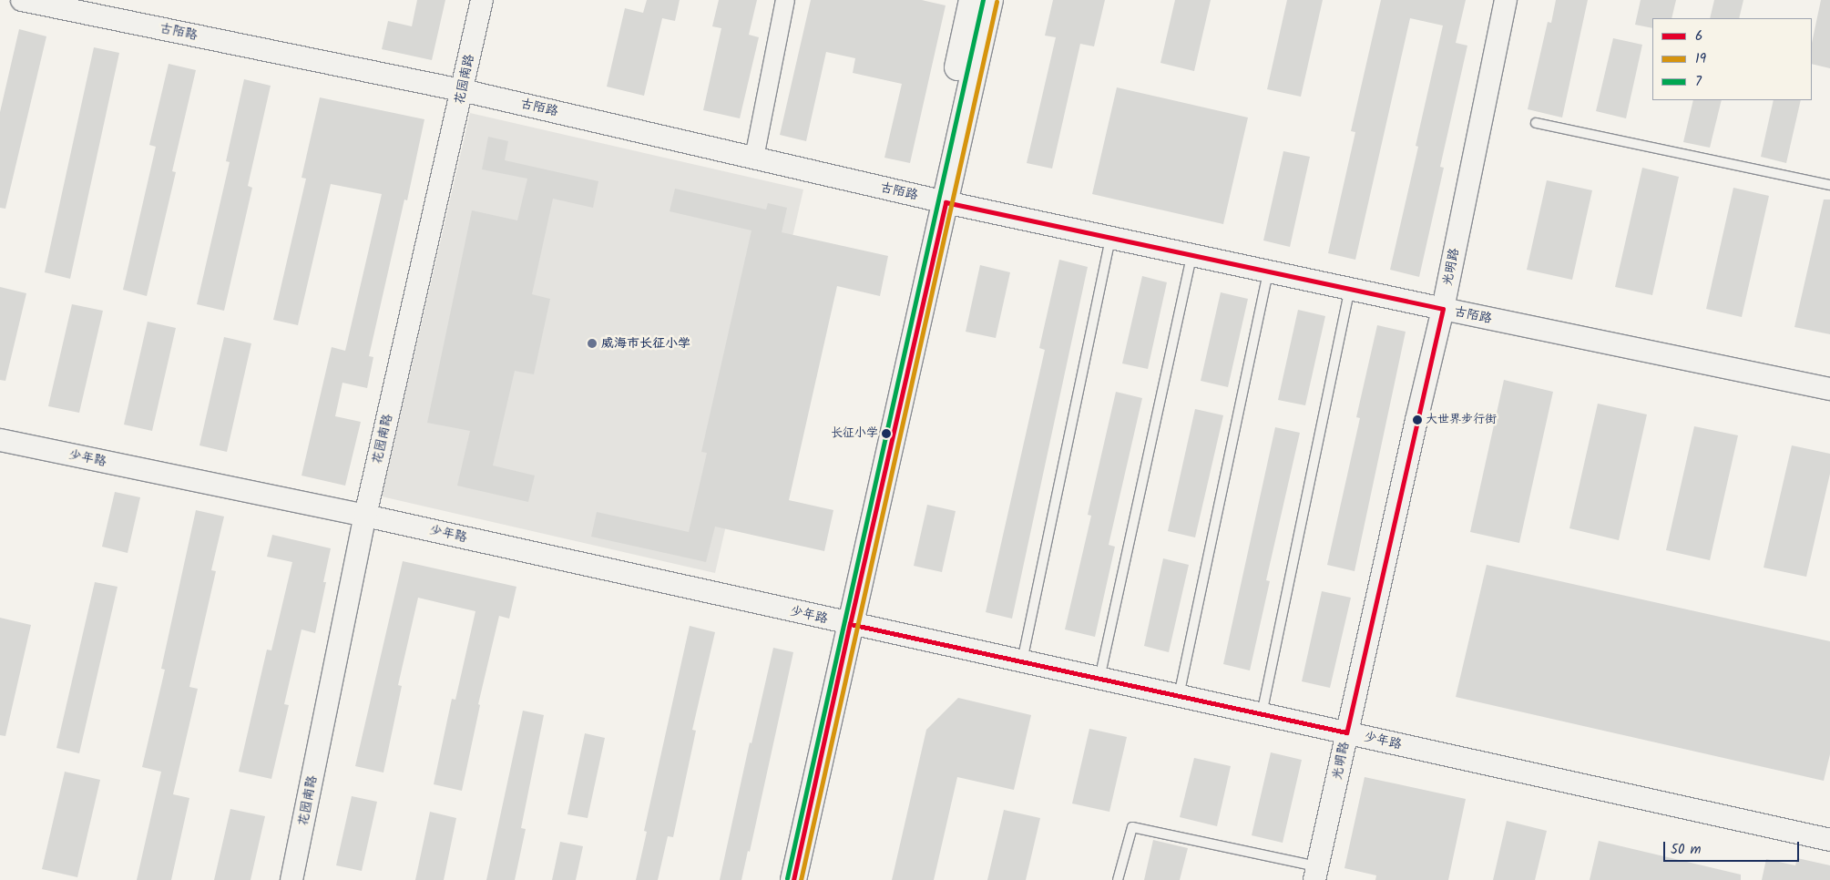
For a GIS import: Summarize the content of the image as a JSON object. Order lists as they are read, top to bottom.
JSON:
{
  "streets": {
    "street": [
      "古陌路",
      "花园南路",
      "光明路",
      "少年路"
    ]
  },
  "crossings": [
    ["古陌路", "花园南路"],
    ["古陌路", "光明路"],
    ["花园南路", "少年路"],
    ["光明路", "少年路"]
  ],
  "places": ["威海市长征小学", "大世界步行街", "长征小学"],
  "lines": ["transit line 7", "transit line 19", "transit line 6"],
  "legend": ["6", "19", "7"],
  "scale_bar": "50 m"
}
